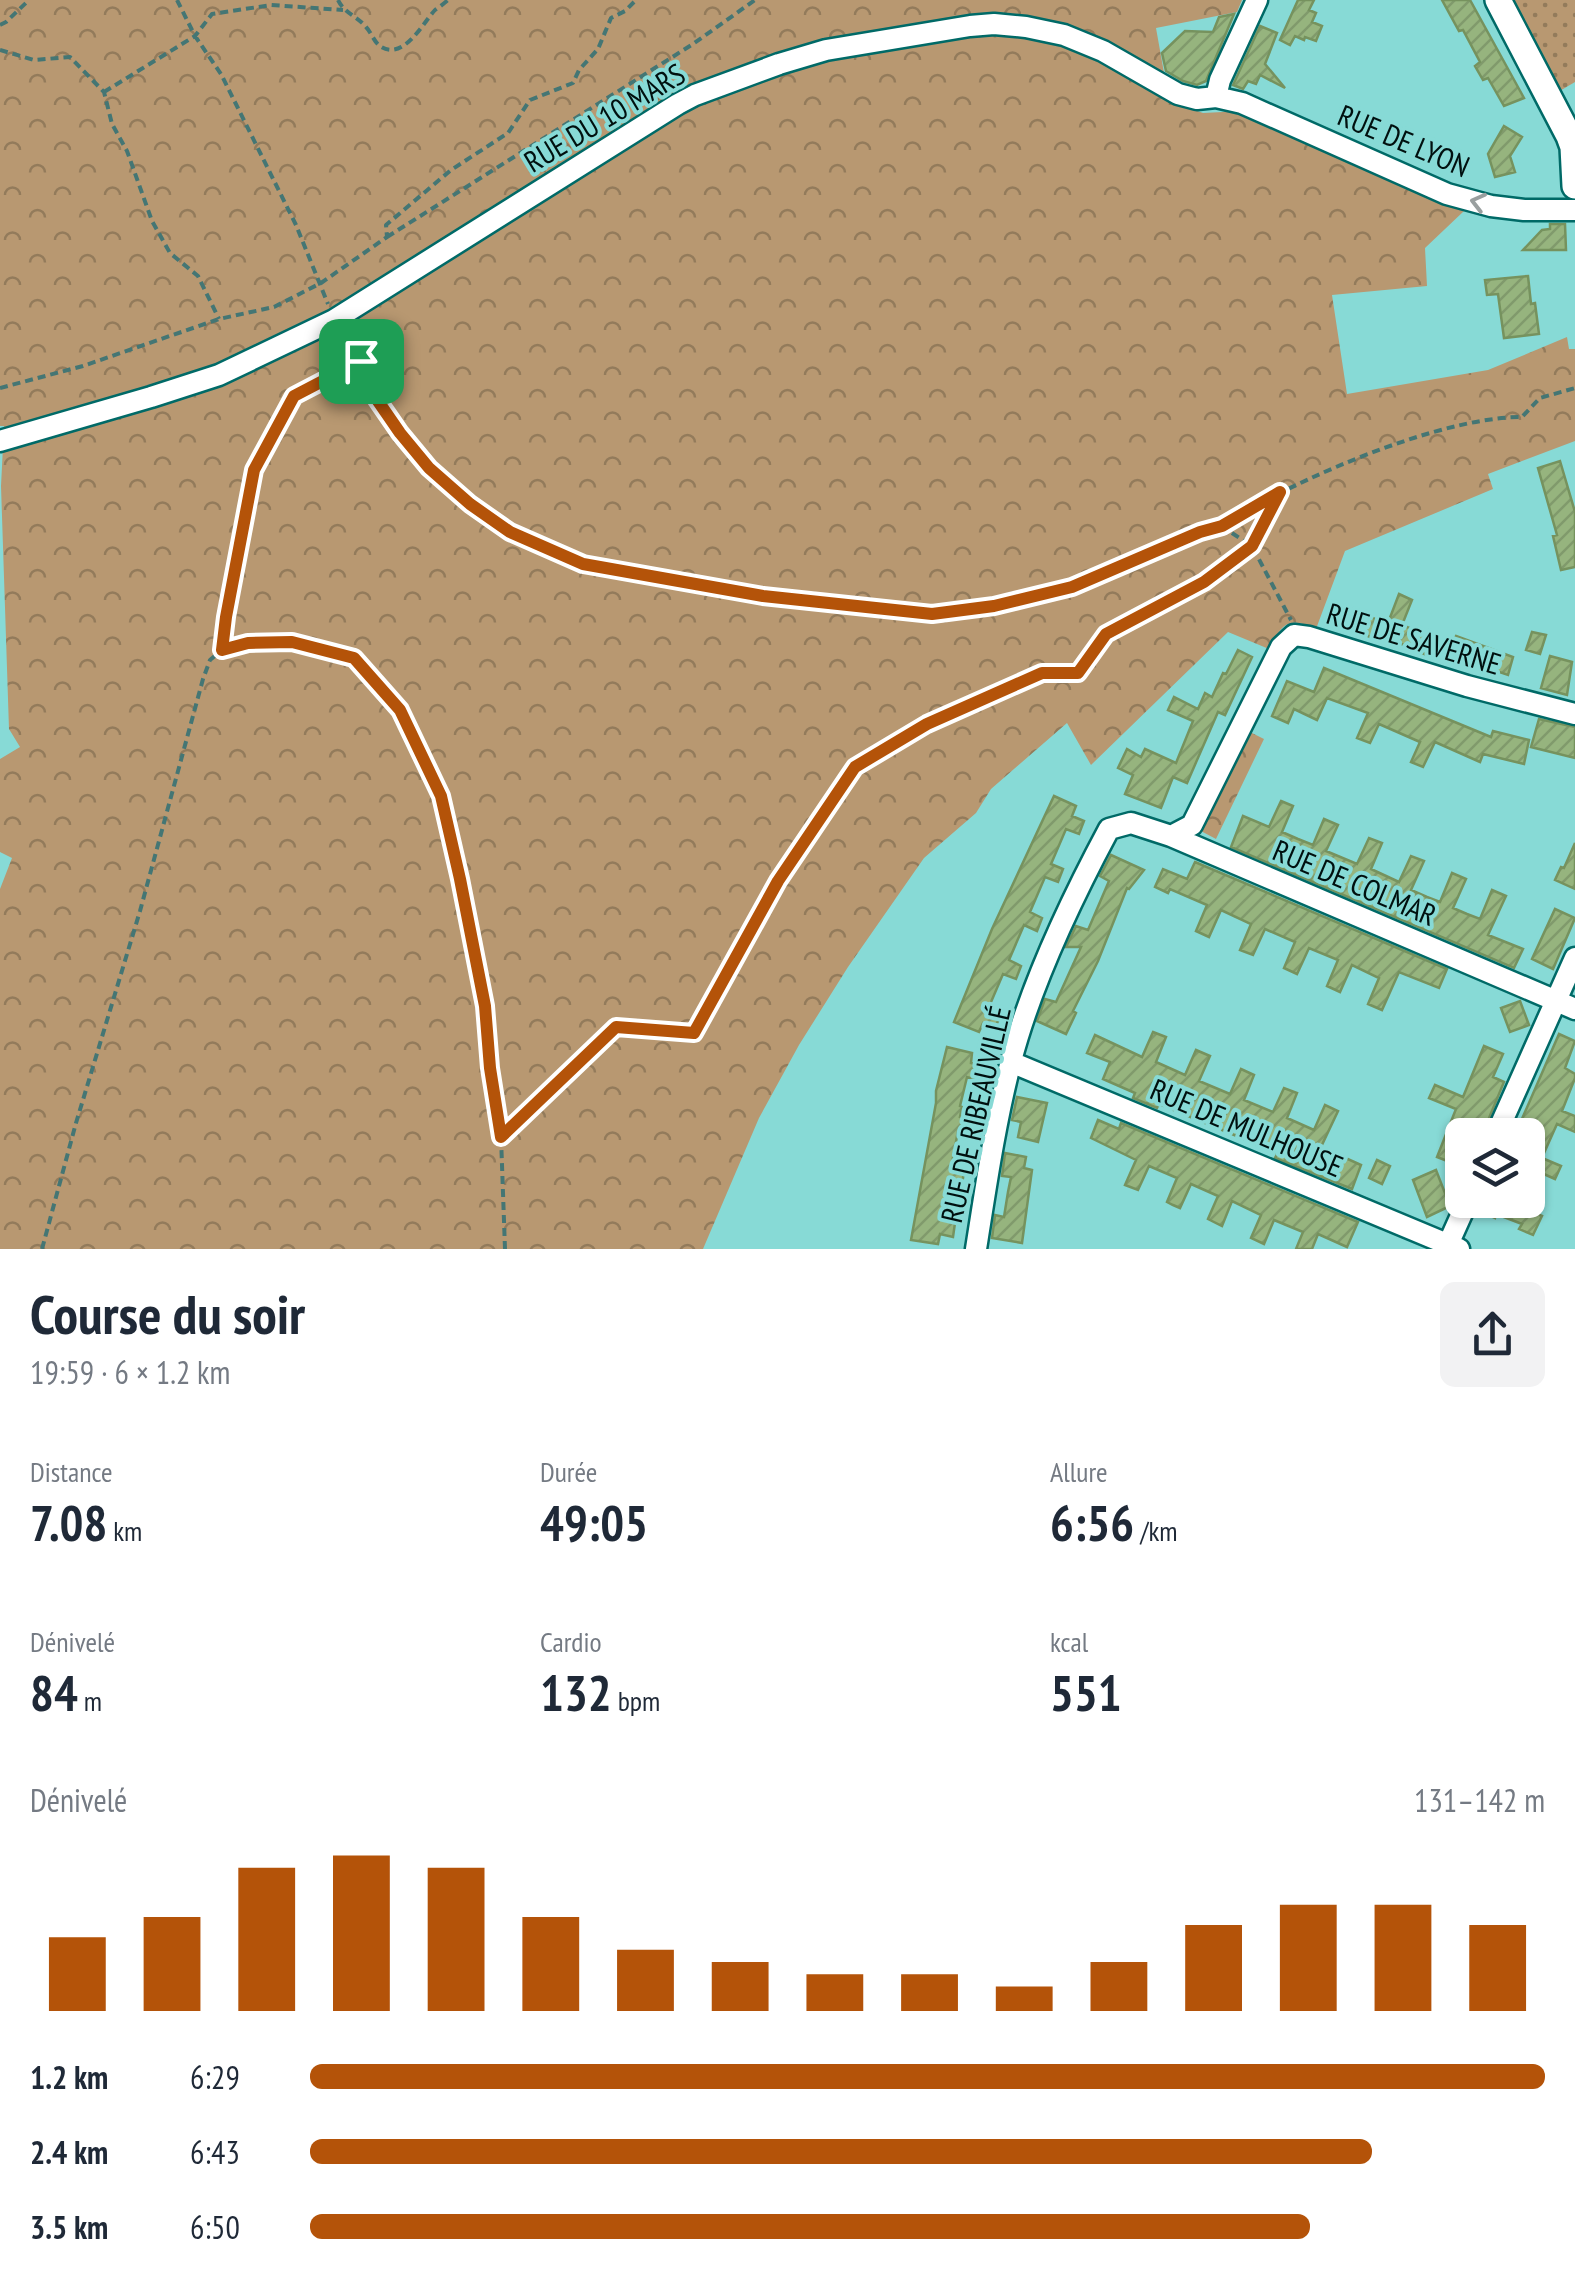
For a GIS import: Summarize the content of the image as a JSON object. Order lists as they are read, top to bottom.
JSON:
{
  "streets": {
    "street": [
      "RUE DU 10 MARS",
      "RUE DE LYON",
      "RUE DE SAVERNE",
      "RUE DE COLMAR",
      "RUE DE RIBEAUVILLÉ",
      "RUE DE MULHOUSE"
    ]
  },
  "crossings": [
    ["RUE DU 10 MARS", "RUE DE LYON"],
    ["RUE DE SAVERNE", "RUE DE COLMAR"],
    ["RUE DE COLMAR", "RUE DE RIBEAUVILLÉ"],
    ["RUE DE RIBEAUVILLÉ", "RUE DE MULHOUSE"]
  ],
  "one_way": ["RUE DE LYON"],
  "page": {
    "heading": ["Course du soir", "19:59 · 6 × 1.2 km"],
    "stats": [
      ["Distance", "7.08 km"],
      ["Durée", "49:05"],
      ["Allure", "6:56 /km"],
      ["Dénivelé", "84 m"],
      ["Cardio", "132 bpm"],
      ["kcal", "551"]
    ],
    "chart": ["Dénivelé", "131–142 m"],
    "list": [
      {
        "name": "1.2 km",
        "note": "6:29"
      },
      {
        "name": "2.4 km",
        "note": "6:43"
      },
      {
        "name": "3.5 km",
        "note": "6:50"
      }
    ]
  }
}
